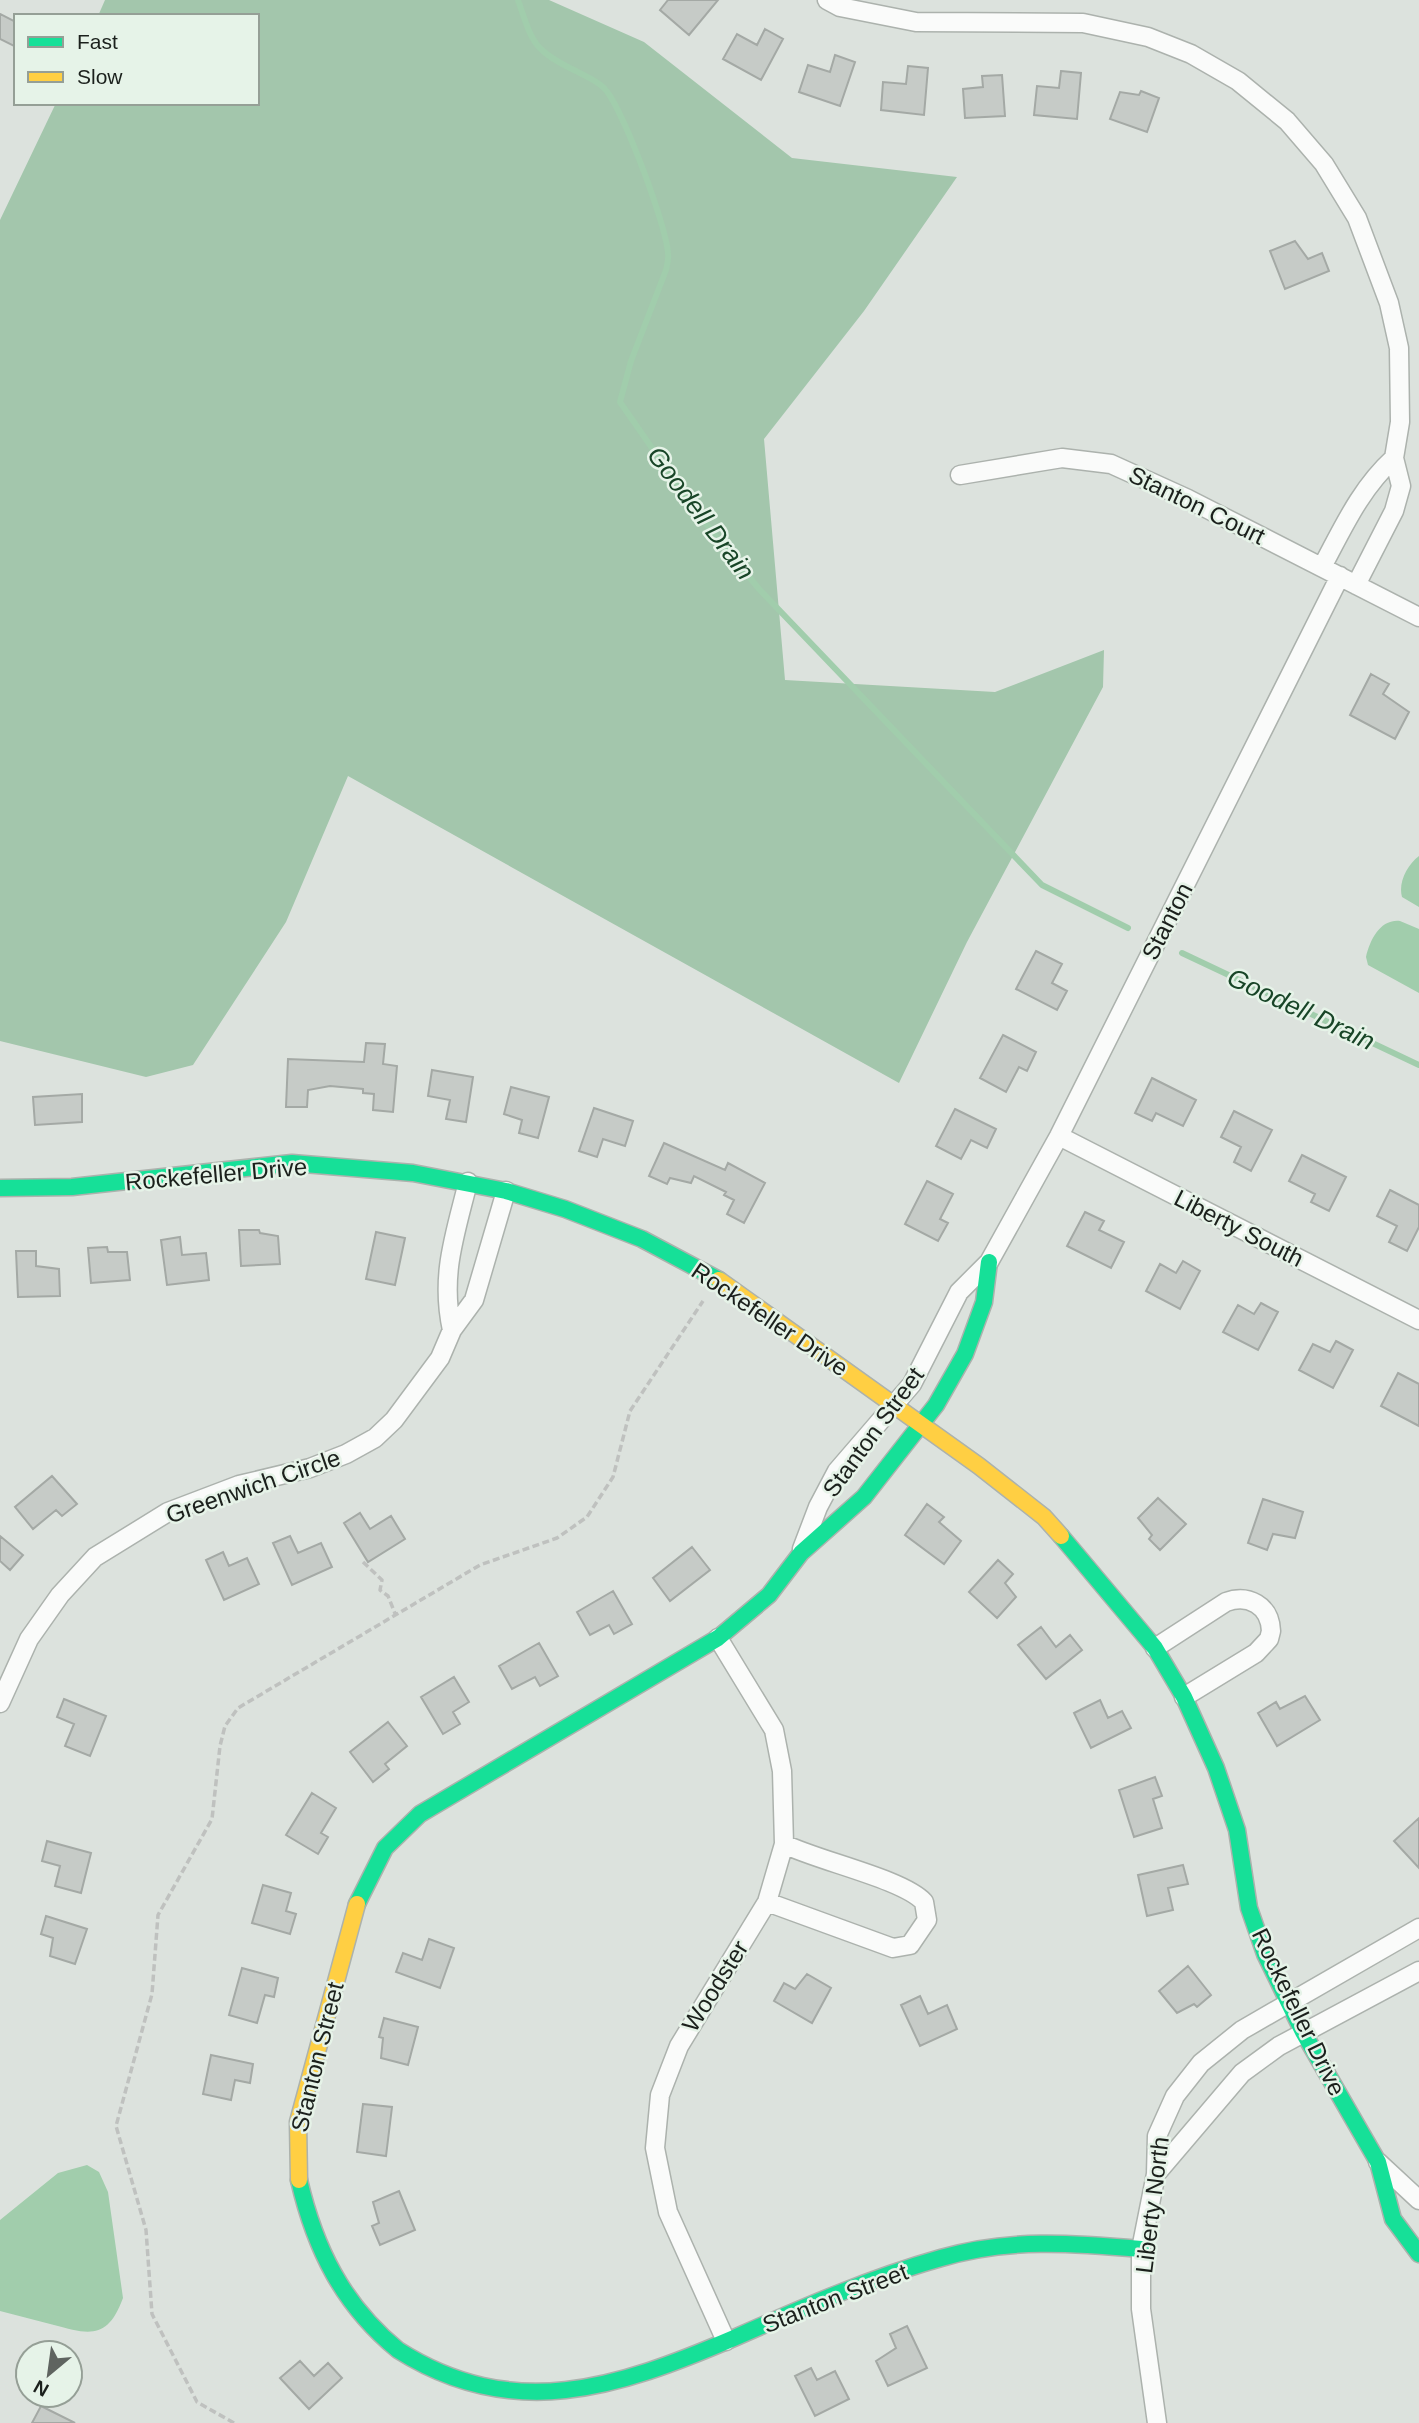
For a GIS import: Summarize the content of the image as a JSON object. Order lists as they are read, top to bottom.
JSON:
{
  "streets": {
    "street": [
      "Stanton Court",
      "Stanton",
      "Rockefeller Drive",
      "Liberty South",
      "Stanton Street",
      "Greenwich Circle",
      "Woodster",
      "Liberty North"
    ]
  },
  "crossings": [
    ["Stanton Court", "Stanton"],
    ["Stanton", "Liberty South"],
    ["Stanton", "Stanton Street"],
    ["Rockefeller Drive", "Stanton Street"],
    ["Rockefeller Drive", "Greenwich Circle"],
    ["Rockefeller Drive", "Liberty North"],
    ["Stanton Street", "Woodster"],
    ["Stanton Street", "Liberty North"]
  ],
  "water": ["Goodell Drain"],
  "legend": ["Fast", "Slow"],
  "north": "bottom left"
}
